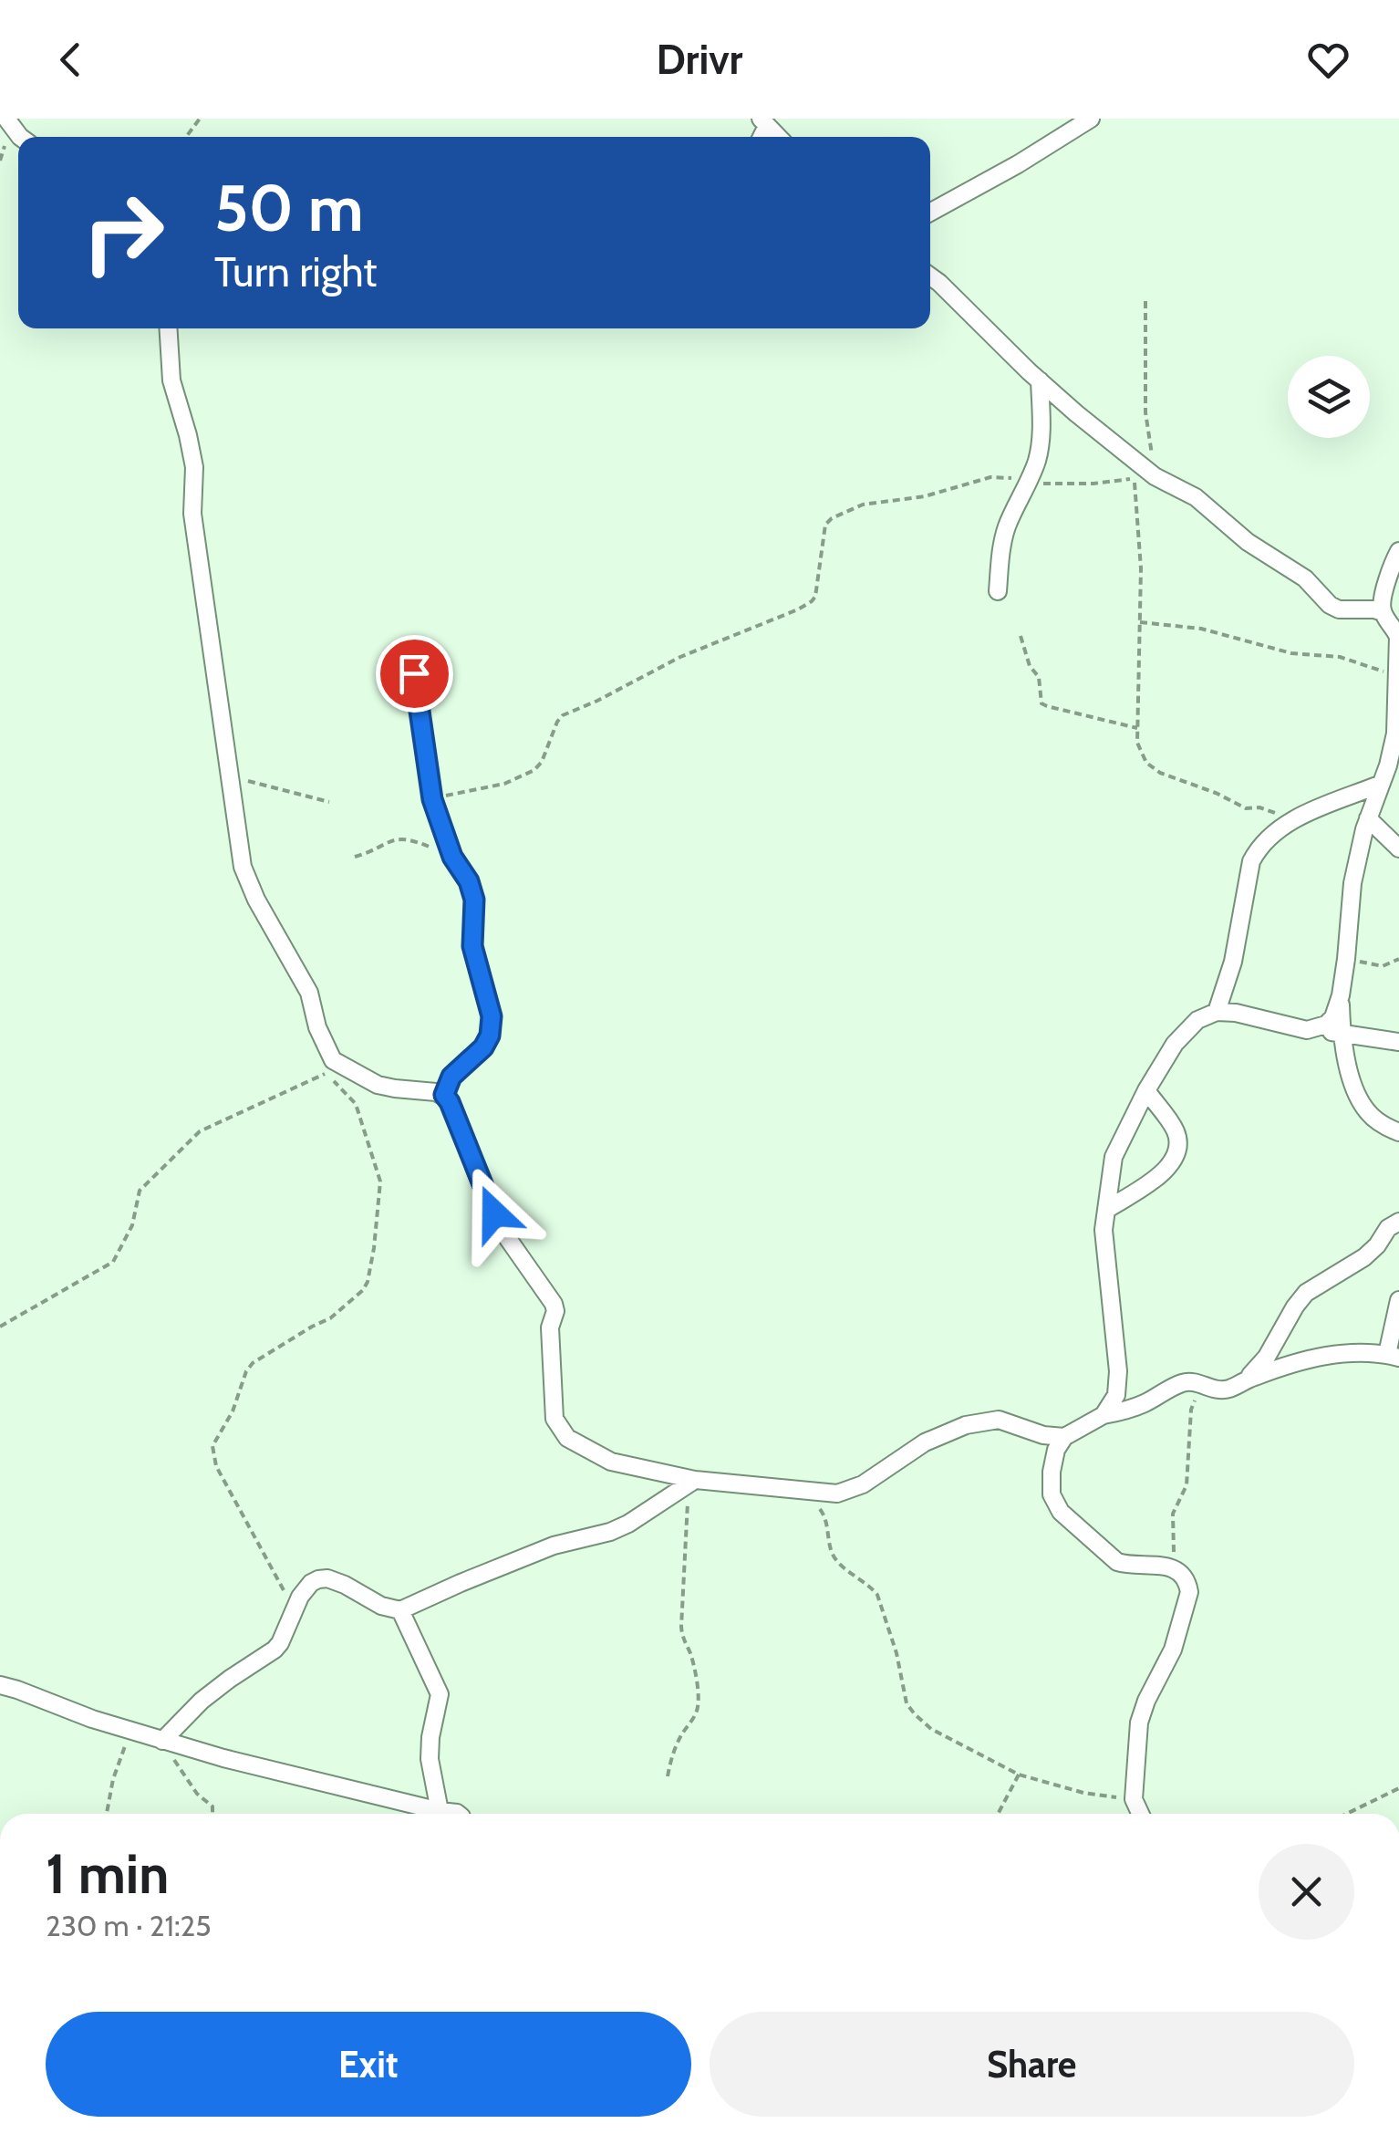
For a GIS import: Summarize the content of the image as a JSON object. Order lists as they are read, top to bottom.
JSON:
{
  "page": {
    "header": "Drivr",
    "turn": ["50 m", "Turn right"],
    "heading": ["1 min", "230 m · 21:25"],
    "buttons": ["Exit", "Share"]
  }
}
